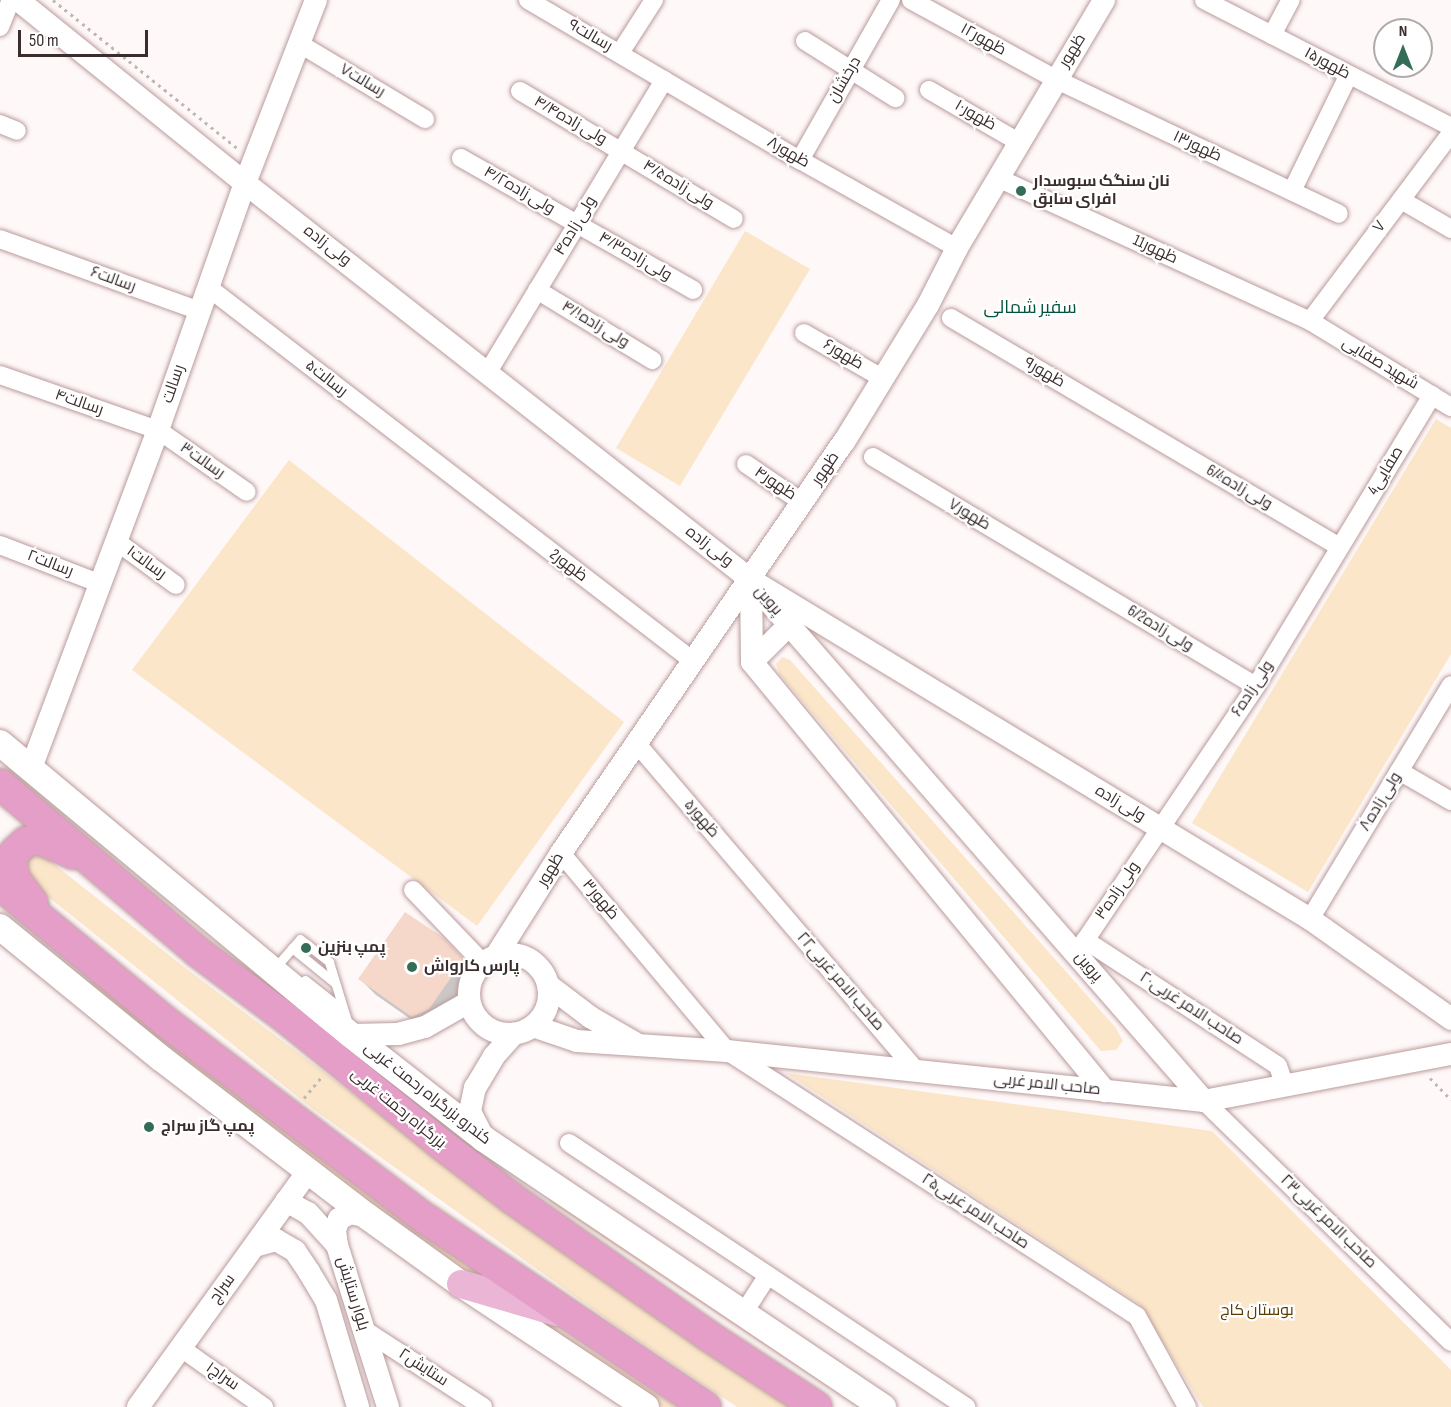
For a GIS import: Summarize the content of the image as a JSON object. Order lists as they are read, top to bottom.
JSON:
{
  "streets": {
    "highway": ["بزرگراه رحمت غربی"],
    "main road": ["کندرو بزرگراه رحمت غربی"],
    "street": [
      "رسالت۹",
      "ظهور۱۲",
      "ظهور",
      "ظهور۱۵",
      "درخشان",
      "رسالت۷",
      "ظهور۱۰",
      "ولی زاده۴/۴",
      "ظهور۱۳",
      "ظهور۸",
      "ولی زاده۴/۵",
      "ولی زاده۴/۲",
      "ولی زاده۴",
      "۷",
      "ولی زاده",
      "11ظهور",
      "ولی زاده۴/۳",
      "رسالت۶",
      "ولی زاده۴/۱",
      "ظهور۶",
      "شهید صفایی",
      "ظهور۹",
      "رسالت۵",
      "رسالت",
      "رسالت۴",
      "رسالت۳",
      "4صفایی",
      "ظهور۴",
      "6/4ولی زاده",
      "ظهور۷",
      "رسالت۱",
      "رسالت۲",
      "2ظهور",
      "پروین",
      "6/2ولی زاده",
      "ولی زاده۶",
      "ولی زاده۸",
      "ظهور۵",
      "ولی زاده۳",
      "ظهور۳",
      "صاحب الامر غربی٢٢",
      "صاحب الامر غربی۲۰",
      "صاحب الامر غربی",
      "صاحب الامر غربی۲۵",
      "صاحب الامر غربی۲۳",
      "سراج",
      "بلوار ستایش",
      "ستایش۲",
      "سراج۱"
    ]
  },
  "crossings": [
    ["رسالت۹", "ظهور۸"],
    ["ظهور۱۲", "ظهور"],
    ["ظهور۱۲", "ظهور۱۳"],
    ["ظهور", "ظهور۱۰"],
    ["ظهور", "ظهور۱۳"],
    ["ظهور", "ظهور۸"],
    ["ظهور", "ولی زاده"],
    ["ظهور", "11ظهور"],
    ["ظهور", "ظهور۶"],
    ["ظهور", "ظهور۴"],
    ["ظهور", "2ظهور"],
    ["ظهور", "پروین"],
    ["ظهور", "ظهور۵"],
    ["ظهور", "ظهور۳"],
    ["ظهور", "صاحب الامر غربی"],
    ["درخشان", "ظهور۸"],
    ["رسالت۷", "رسالت"],
    ["ولی زاده۴/۴", "ولی زاده۴/۵"],
    ["ولی زاده۴/۴", "ولی زاده۴"],
    ["ظهور۸", "ولی زاده۴"],
    ["ولی زاده۴/۵", "ولی زاده۴"],
    ["ولی زاده۴/۲", "ولی زاده۴"],
    ["ولی زاده۴/۲", "ولی زاده۴/۳"],
    ["ولی زاده۴", "ولی زاده"],
    ["ولی زاده۴", "ولی زاده۴/۳"],
    ["ولی زاده۴", "ولی زاده۴/۱"],
    ["۷", "11ظهور"],
    ["۷", "شهید صفایی"],
    ["ولی زاده", "رسالت"],
    ["ولی زاده", "پروین"],
    ["ولی زاده", "ولی زاده۶"],
    ["ولی زاده", "ولی زاده۸"],
    ["ولی زاده", "ولی زاده۳"],
    ["11ظهور", "شهید صفایی"],
    ["رسالت۶", "رسالت"],
    ["شهید صفایی", "4صفایی"],
    ["ظهور۹", "6/4ولی زاده"],
    ["رسالت۵", "رسالت"],
    ["رسالت۵", "2ظهور"],
    ["رسالت", "رسالت۴"],
    ["رسالت", "رسالت۳"],
    ["رسالت", "رسالت۱"],
    ["رسالت", "رسالت۲"],
    ["رسالت", "کندرو بزرگراه رحمت غربی"],
    ["رسالت۴", "رسالت۳"],
    ["4صفایی", "6/4ولی زاده"],
    ["4صفایی", "ولی زاده۶"],
    ["6/4ولی زاده", "ولی زاده۶"],
    ["ظهور۷", "6/2ولی زاده"],
    ["پروین", "ولی زاده۳"],
    ["پروین", "صاحب الامر غربی۲۰"],
    ["پروین", "صاحب الامر غربی"],
    ["پروین", "صاحب الامر غربی۲۳"],
    ["6/2ولی زاده", "ولی زاده۶"],
    ["ولی زاده۶", "ولی زاده۳"],
    ["ظهور۵", "صاحب الامر غربی٢٢"],
    ["ولی زاده۳", "صاحب الامر غربی۲۰"],
    ["ظهور۳", "صاحب الامر غربی"],
    ["ظهور۳", "صاحب الامر غربی۲۵"],
    ["صاحب الامر غربی٢٢", "صاحب الامر غربی"],
    ["صاحب الامر غربی۲۰", "صاحب الامر غربی"],
    ["صاحب الامر غربی", "صاحب الامر غربی۲۵"],
    ["صاحب الامر غربی", "صاحب الامر غربی۲۳"],
    ["کندرو بزرگراه رحمت غربی", "بزرگراه رحمت غربی"],
    ["سراج", "بلوار ستایش"],
    ["سراج", "سراج۱"],
    ["بلوار ستایش", "ستایش۲"]
  ],
  "districts": ["سفیر شمالی"],
  "parks": ["بوستان کاج"],
  "places": [
    "نان سنگک سبوسدار افرای سابق",
    "پمپ بنزین",
    "پارس کارواش",
    "پمپ گاز سراج"
  ],
  "scale_bar": "50 m",
  "north": "top"
}
